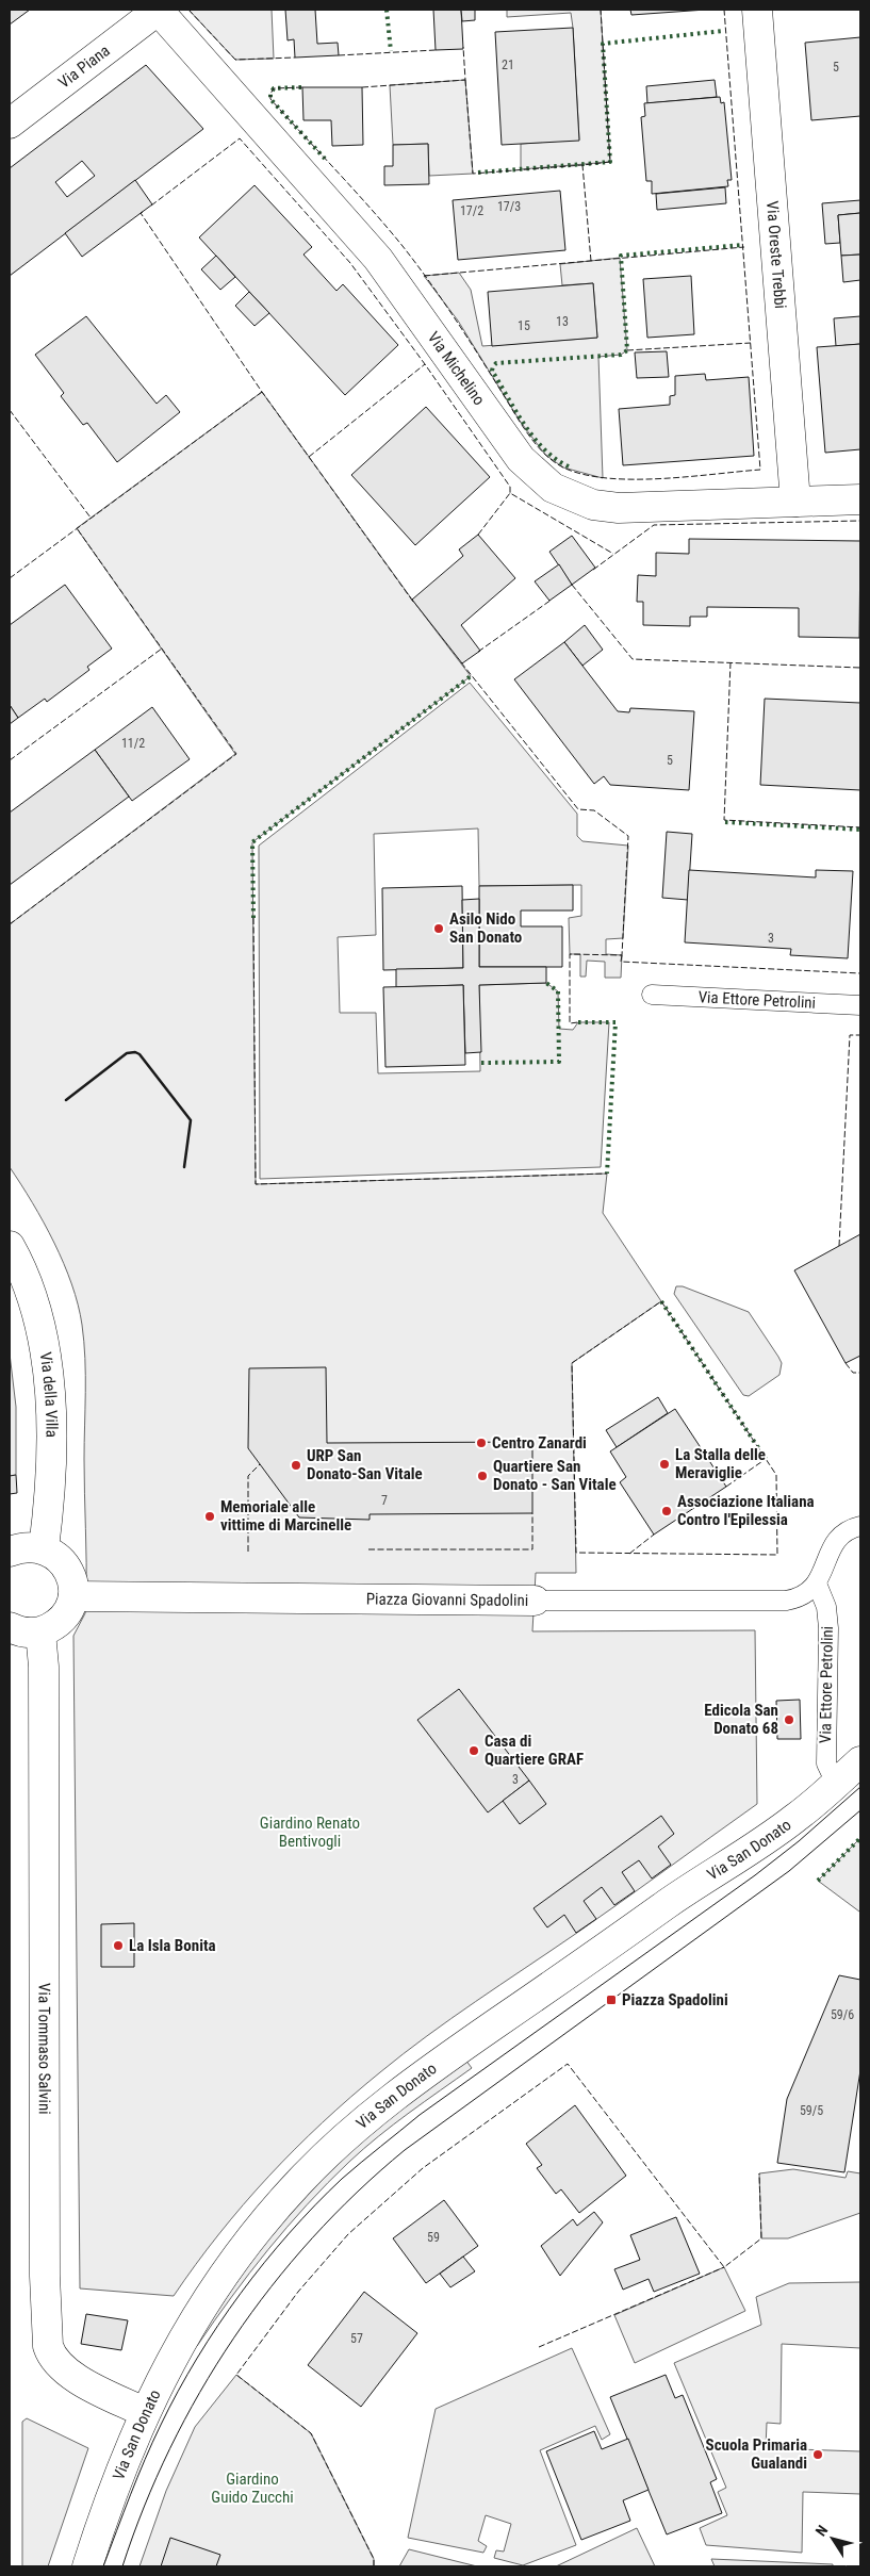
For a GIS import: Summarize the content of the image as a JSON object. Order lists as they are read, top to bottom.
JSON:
{
  "streets": {
    "street": [
      "Via Piana",
      "Via Oreste Trebbi",
      "Via Michelino",
      "Via della Villa",
      "Piazza Giovanni Spadolini",
      "Via San Donato",
      "Via Tommaso Salvini"
    ],
    "lane": ["Via Ettore Petrolini"]
  },
  "crossings": [
    ["Via Piana", "Via Michelino"],
    ["Via Oreste Trebbi", "Via Michelino"],
    ["Via Ettore Petrolini", "Piazza Giovanni Spadolini"],
    ["Via Ettore Petrolini", "Via San Donato"],
    ["Via San Donato", "Via Tommaso Salvini"]
  ],
  "parks": ["Giardino Renato Bentivogli", "Giardino Guido Zucchi"],
  "places": {
    "other": [
      "Asilo Nido San Donato",
      "Centro Zanardi",
      "La Stalla delle Meraviglie",
      "URP San Donato-San Vitale",
      "Quartiere San Donato - San Vitale",
      "Associazione Italiana Contro l'Epilessia",
      "Memoriale alle vittime di Marcinelle",
      "Edicola San Donato 68",
      "Casa di Quartiere GRAF",
      "La Isla Bonita",
      "Scuola Primaria Gualandi"
    ],
    "transit": ["Piazza Spadolini"]
  },
  "house_numbers": [
    "21",
    "5",
    "17/3",
    "17/2",
    "13",
    "15",
    "11/2",
    "5",
    "3",
    "7",
    "3",
    "59/6",
    "59/5",
    "59",
    "57"
  ],
  "north": "top left"
}
